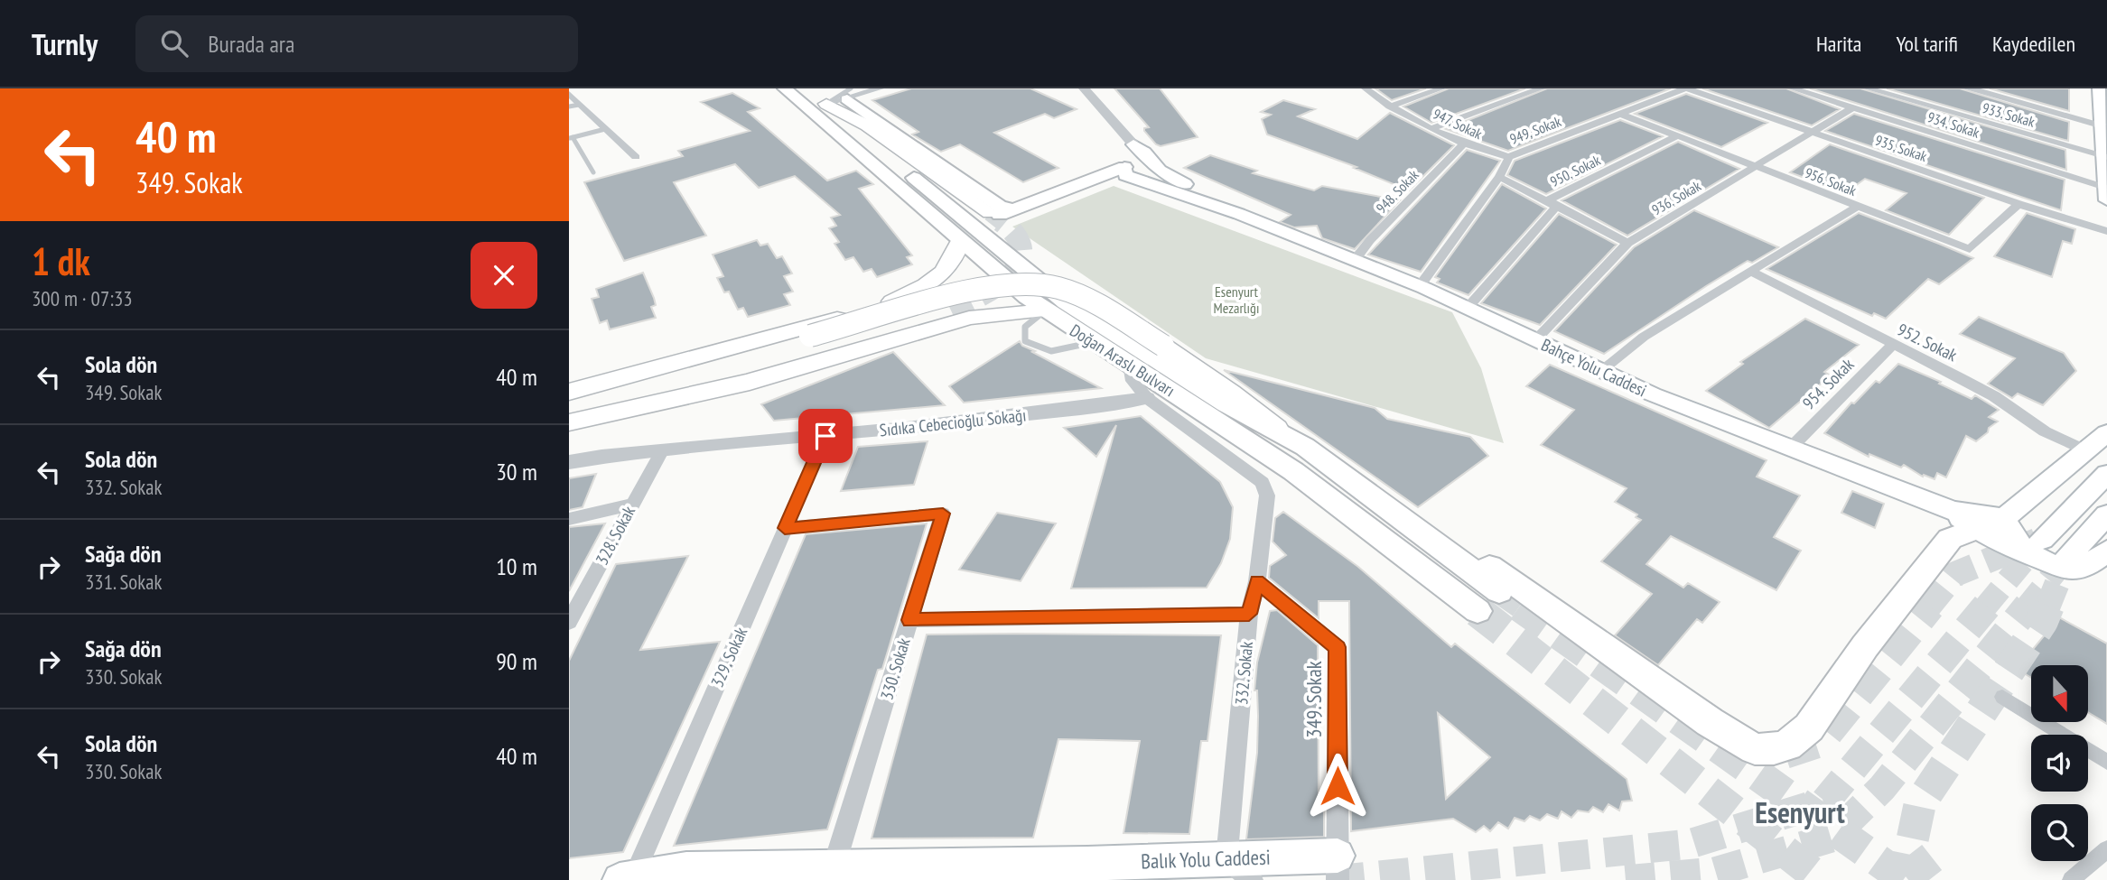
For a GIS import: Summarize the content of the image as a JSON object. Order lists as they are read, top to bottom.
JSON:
{
  "streets": {
    "main road": ["Doğan Araslı Bulvarı", "Bahçe Yolu Caddesi", "Balık Yolu Caddesi"],
    "street": [
      "933. Sokak",
      "947. Sokak",
      "934. Sokak",
      "949. Sokak",
      "935. Sokak",
      "950. Sokak",
      "956. Sokak",
      "948. Sokak",
      "936. Sokak",
      "952. Sokak",
      "954. Sokak",
      "Sıdıka Cebecioğlu Sokağı",
      "328. Sokak",
      "329. Sokak",
      "330. Sokak",
      "332. Sokak",
      "349. Sokak"
    ]
  },
  "crossings": [
    ["947. Sokak", "949. Sokak"],
    ["947. Sokak", "948. Sokak"],
    ["934. Sokak", "936. Sokak"],
    ["949. Sokak", "935. Sokak"],
    ["949. Sokak", "956. Sokak"],
    ["949. Sokak", "Bahçe Yolu Caddesi"],
    ["935. Sokak", "956. Sokak"],
    ["935. Sokak", "936. Sokak"],
    ["950. Sokak", "956. Sokak"],
    ["950. Sokak", "Bahçe Yolu Caddesi"],
    ["956. Sokak", "936. Sokak"],
    ["948. Sokak", "Bahçe Yolu Caddesi"],
    ["936. Sokak", "Bahçe Yolu Caddesi"],
    ["952. Sokak", "954. Sokak"],
    ["Doğan Araslı Bulvarı", "332. Sokak"],
    ["Bahçe Yolu Caddesi", "954. Sokak"],
    ["Sıdıka Cebecioğlu Sokağı", "328. Sokak"],
    ["Sıdıka Cebecioğlu Sokağı", "329. Sokak"],
    ["Sıdıka Cebecioğlu Sokağı", "332. Sokak"],
    ["329. Sokak", "330. Sokak"],
    ["329. Sokak", "Balık Yolu Caddesi"],
    ["330. Sokak", "Balık Yolu Caddesi"],
    ["332. Sokak", "349. Sokak"],
    ["332. Sokak", "Balık Yolu Caddesi"],
    ["349. Sokak", "Balık Yolu Caddesi"]
  ],
  "districts": ["Esenyurt"],
  "parks": ["Esenyurt Mezarlığı"],
  "north": "bottom",
  "page": {
    "header": "Turnly",
    "search": "Burada ara",
    "nav": ["Harita", "Yol tarifi", "Kaydedilen"],
    "turn": ["40 m", "349. Sokak"],
    "heading": ["1 dk", "300 m · 07:33"],
    "list": [
      {
        "name": "Sola dön",
        "note": "349. Sokak",
        "value": "40 m"
      },
      {
        "name": "Sola dön",
        "note": "332. Sokak",
        "value": "30 m"
      },
      {
        "name": "Sağa dön",
        "note": "331. Sokak",
        "value": "10 m"
      },
      {
        "name": "Sağa dön",
        "note": "330. Sokak",
        "value": "90 m"
      },
      {
        "name": "Sola dön",
        "note": "330. Sokak",
        "value": "40 m"
      }
    ]
  }
}
